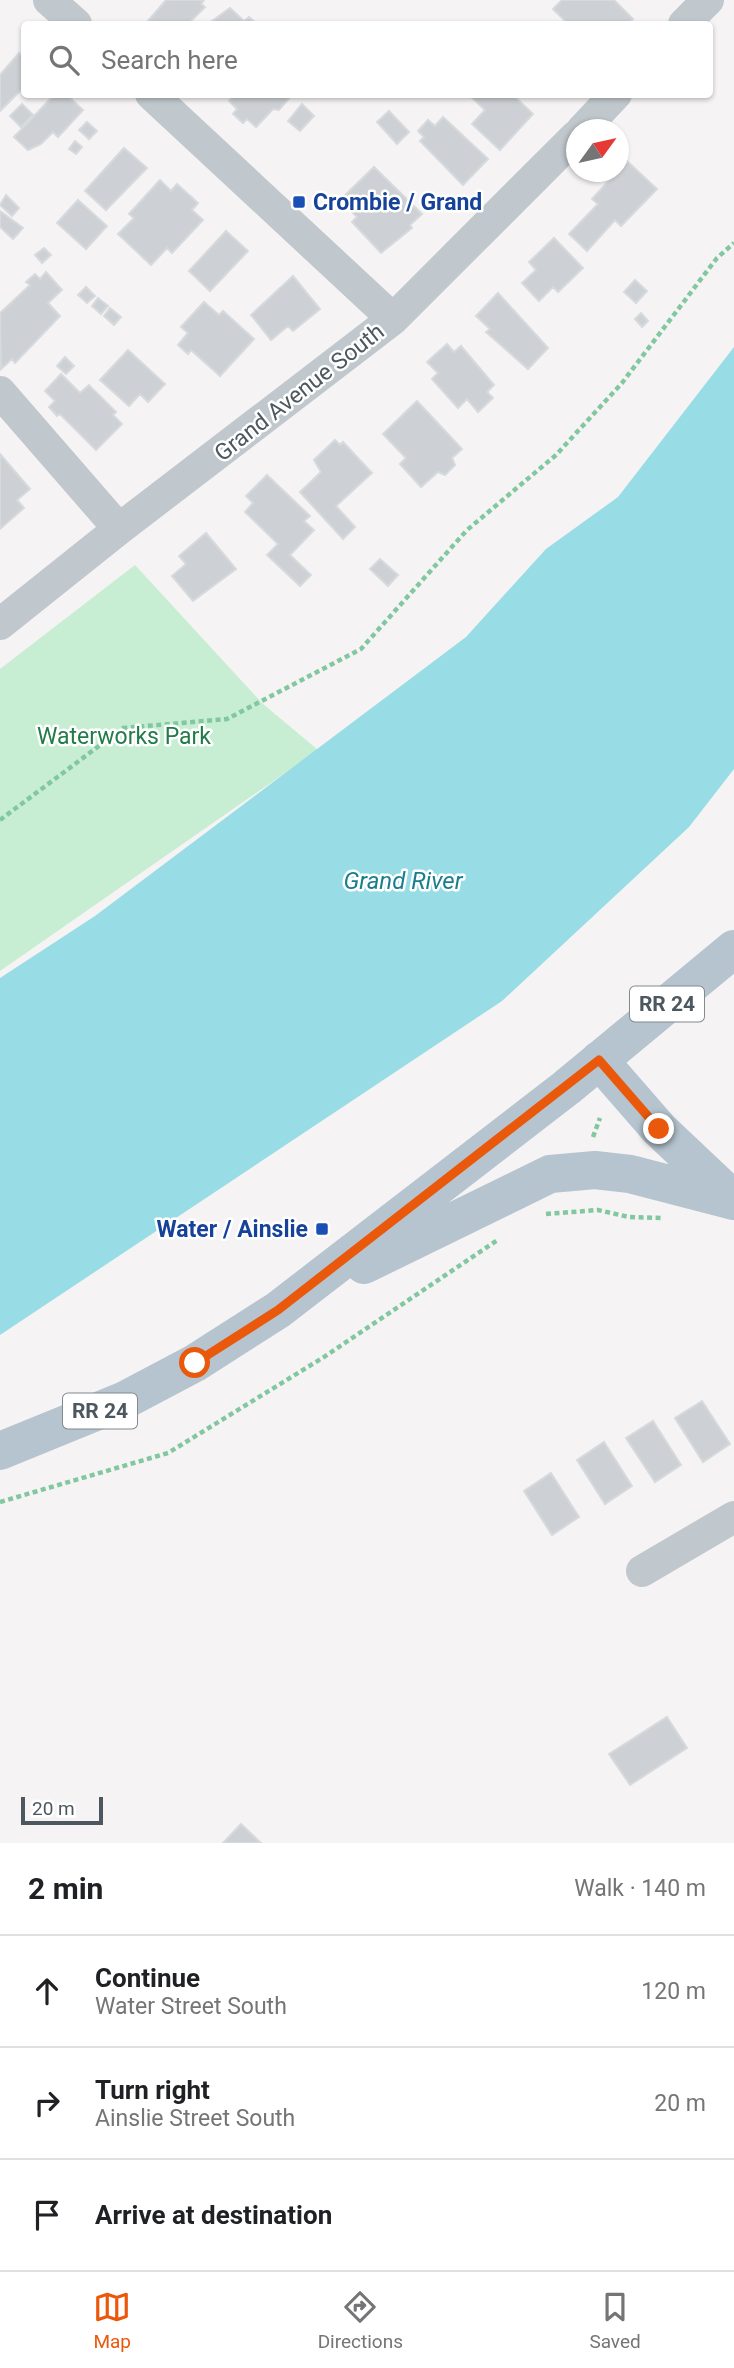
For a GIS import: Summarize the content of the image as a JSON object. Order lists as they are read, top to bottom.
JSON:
{
  "streets": {
    "main road": ["RR 24"],
    "street": ["Grand Avenue South"]
  },
  "water": ["Grand River"],
  "parks": ["Waterworks Park"],
  "places": {
    "transit": ["Crombie / Grand", "Water / Ainslie"]
  },
  "scale_bar": "20 m",
  "north": "top right",
  "page": {
    "search": "Search here",
    "scale": "20 m",
    "heading": ["2 min", "Walk · 140 m"],
    "list": [
      ["Continue", "Water Street South", "120 m"],
      ["Turn right", "Ainslie Street South", "20 m"],
      "Arrive at destination"
    ],
    "nav": ["Map", "Directions", "Saved"]
  }
}
